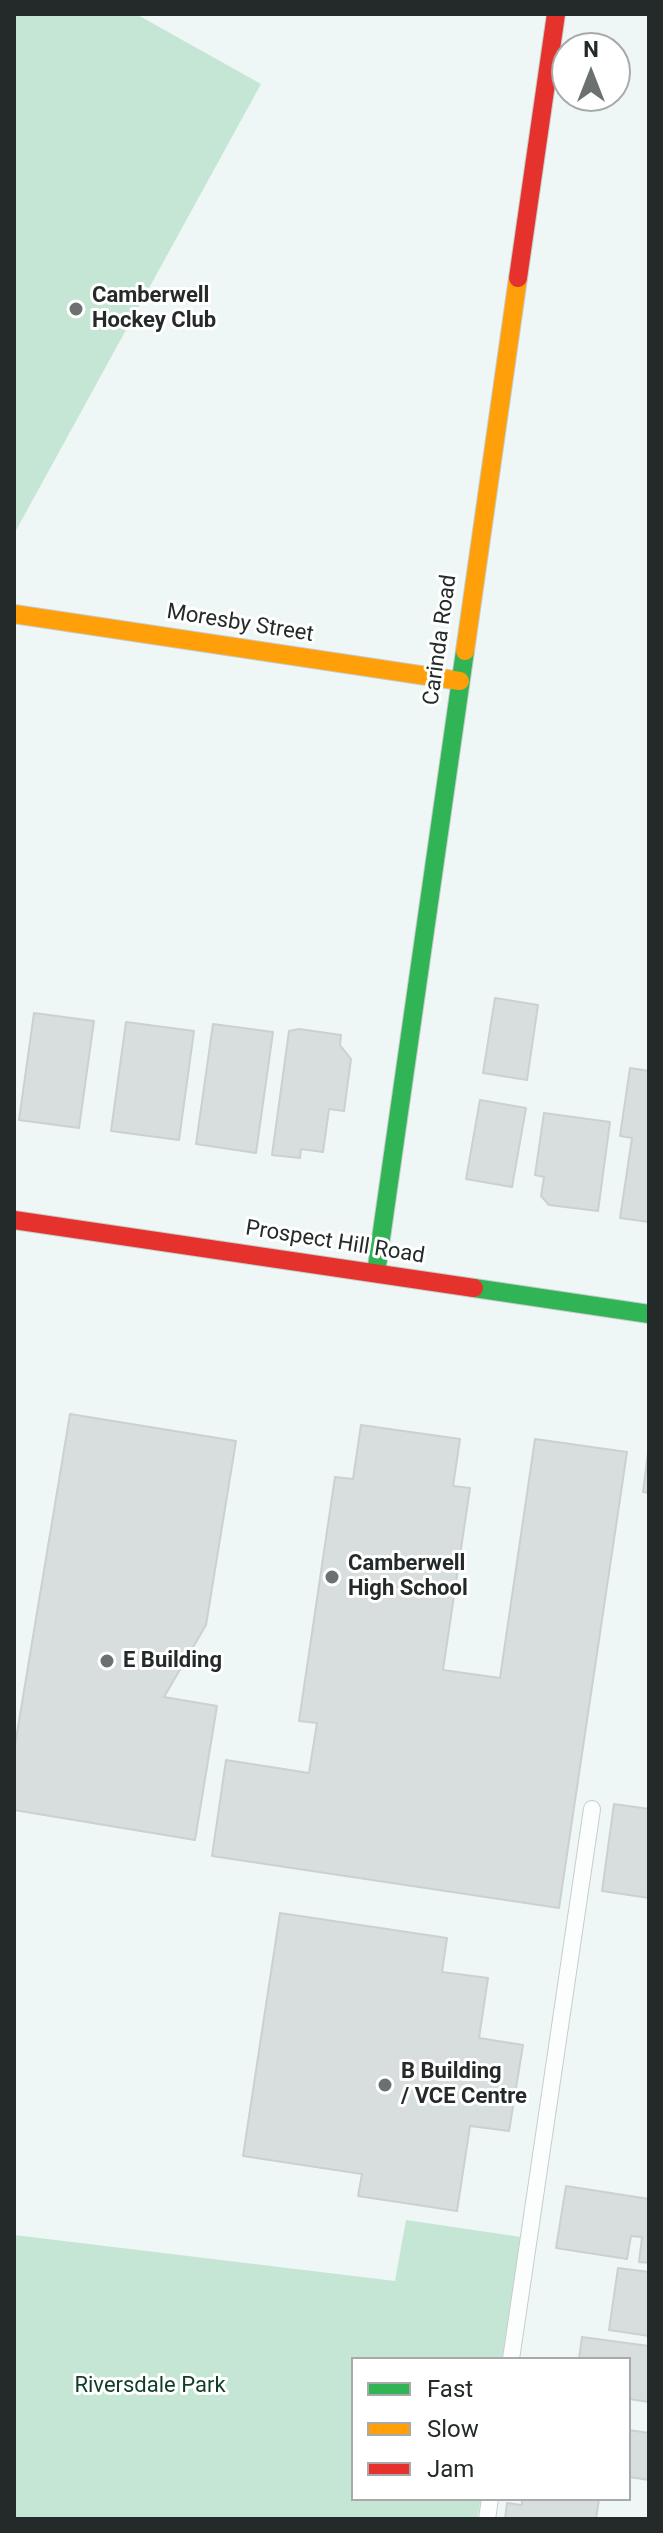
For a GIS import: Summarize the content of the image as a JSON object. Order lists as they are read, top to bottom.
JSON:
{
  "streets": {
    "street": ["Moresby Street", "Carinda Road", "Prospect Hill Road"]
  },
  "crossings": [
    ["Moresby Street", "Carinda Road"],
    ["Carinda Road", "Prospect Hill Road"]
  ],
  "parks": ["Riversdale Park"],
  "places": [
    "Camberwell Hockey Club",
    "Camberwell High School",
    "E Building",
    "B Building / VCE Centre"
  ],
  "legend": ["Fast", "Slow", "Jam"],
  "north": "top"
}
